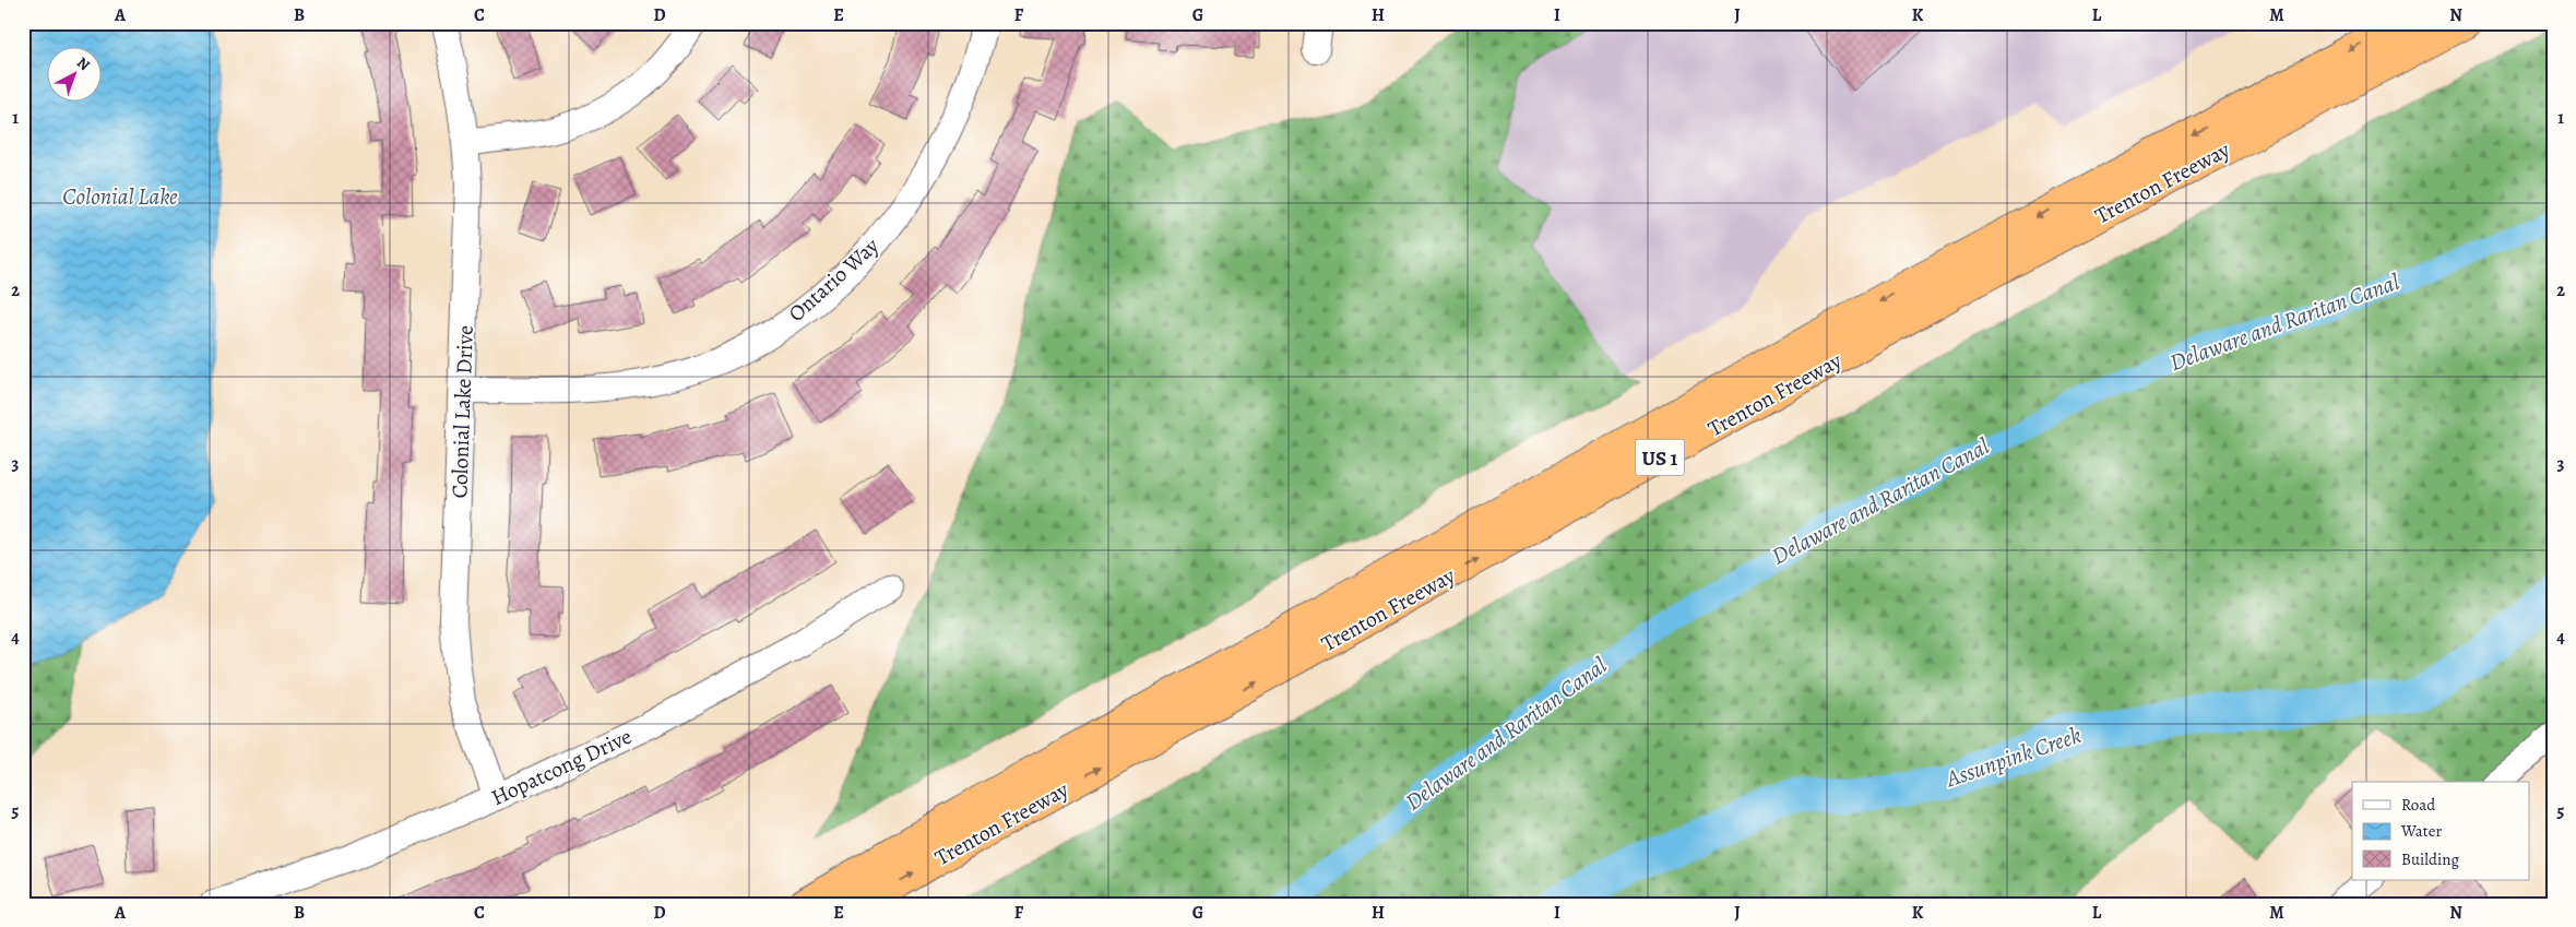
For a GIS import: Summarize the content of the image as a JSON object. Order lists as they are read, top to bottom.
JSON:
{
  "streets": {
    "highway": ["Trenton Freeway", "US 1"],
    "street": ["Ontario Way", "Colonial Lake Drive", "Hopatcong Drive"]
  },
  "crossings": [
    ["Ontario Way", "Colonial Lake Drive"],
    ["Colonial Lake Drive", "Hopatcong Drive"]
  ],
  "water": ["Colonial Lake", "Delaware and Raritan Canal", "Assunpink Creek"],
  "legend": ["Road", "Water", "Building"],
  "north": "top right",
  "grid": {
    "columns": [
      "A",
      "B",
      "C",
      "D",
      "E",
      "F",
      "G",
      "H",
      "I",
      "J",
      "K",
      "L",
      "M",
      "N"
    ],
    "rows": [
      "1",
      "2",
      "3",
      "4",
      "5"
    ]
  }
}
